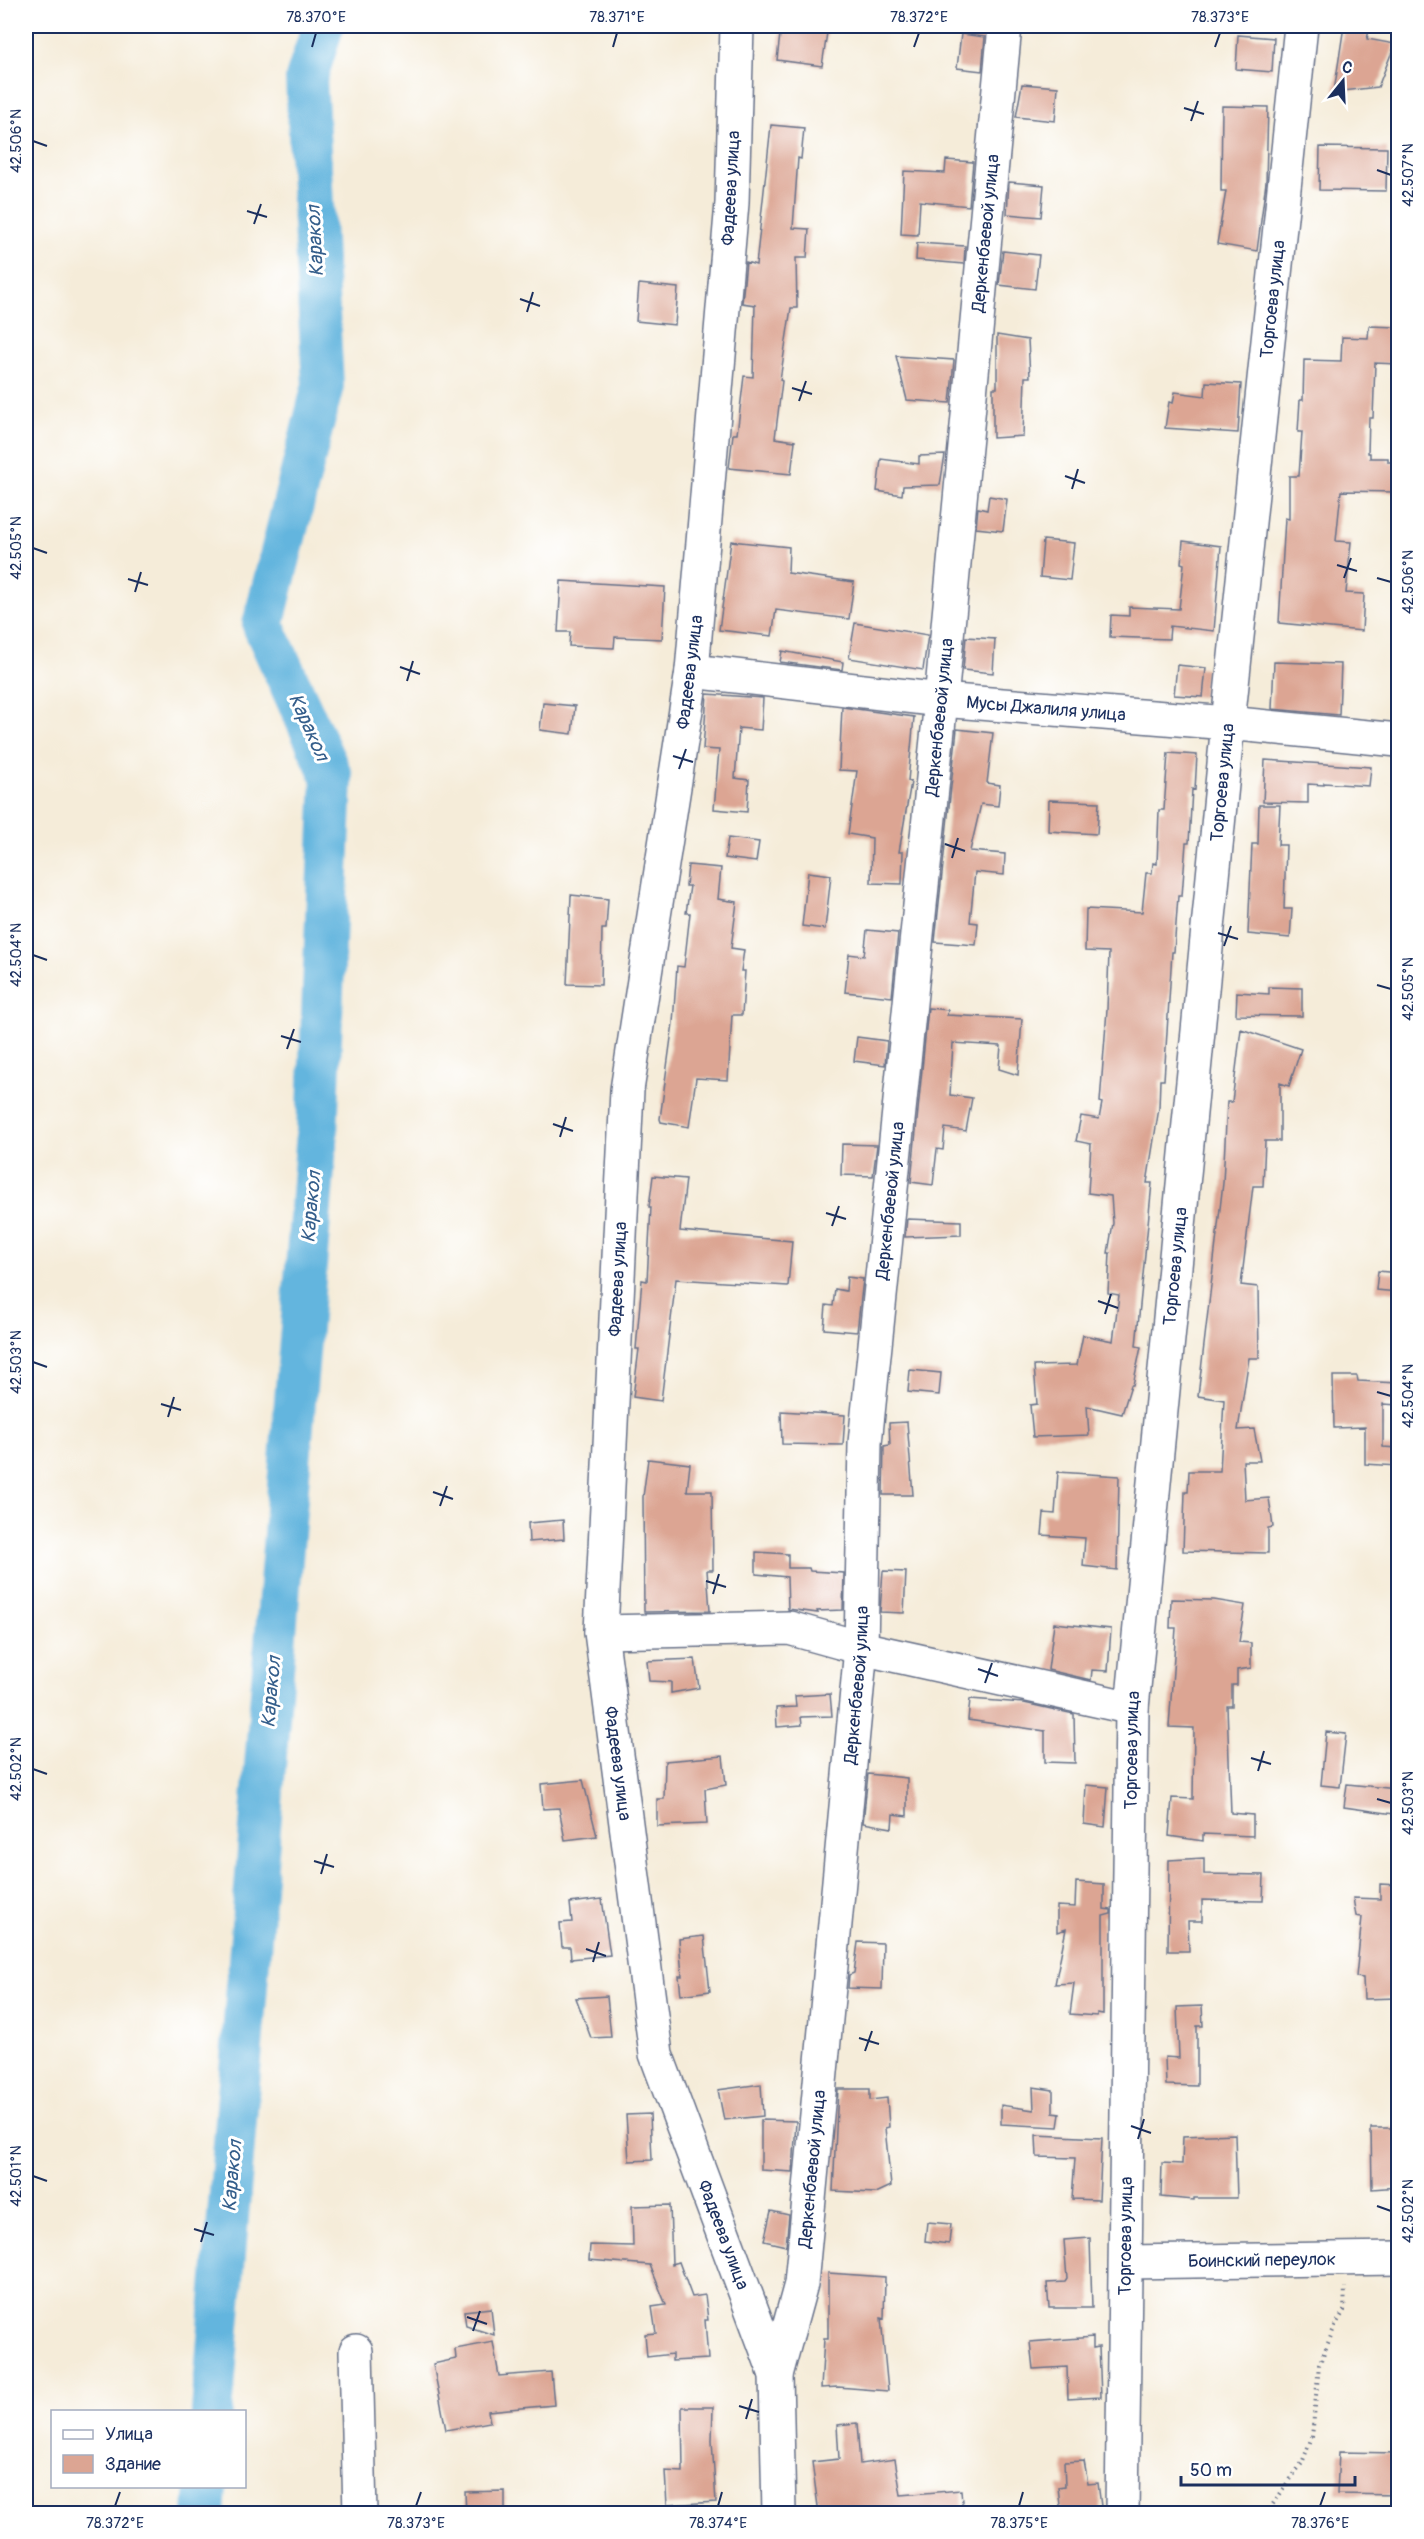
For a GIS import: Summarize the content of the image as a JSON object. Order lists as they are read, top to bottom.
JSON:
{
  "streets": {
    "street": [
      "Фадеева улица",
      "Деркенбаевой улица",
      "Торгоева улица",
      "Мусы Джалиля улица",
      "Боинский переулок"
    ]
  },
  "crossings": [
    ["Фадеева улица", "Деркенбаевой улица"],
    ["Фадеева улица", "Мусы Джалиля улица"],
    ["Деркенбаевой улица", "Мусы Джалиля улица"],
    ["Торгоева улица", "Мусы Джалиля улица"],
    ["Торгоева улица", "Боинский переулок"]
  ],
  "water": ["Каракол"],
  "legend": ["Улица", "Здание"],
  "scale_bar": "50 m",
  "north": "top",
  "coordinates": [
    "78.370°E",
    "78.371°E",
    "78.372°E",
    "78.373°E",
    "42.506°N",
    "42.507°N",
    "42.505°N",
    "42.504°N",
    "42.503°N",
    "42.502°N",
    "42.501°N",
    "78.374°E",
    "78.375°E",
    "78.376°E"
  ]
}
